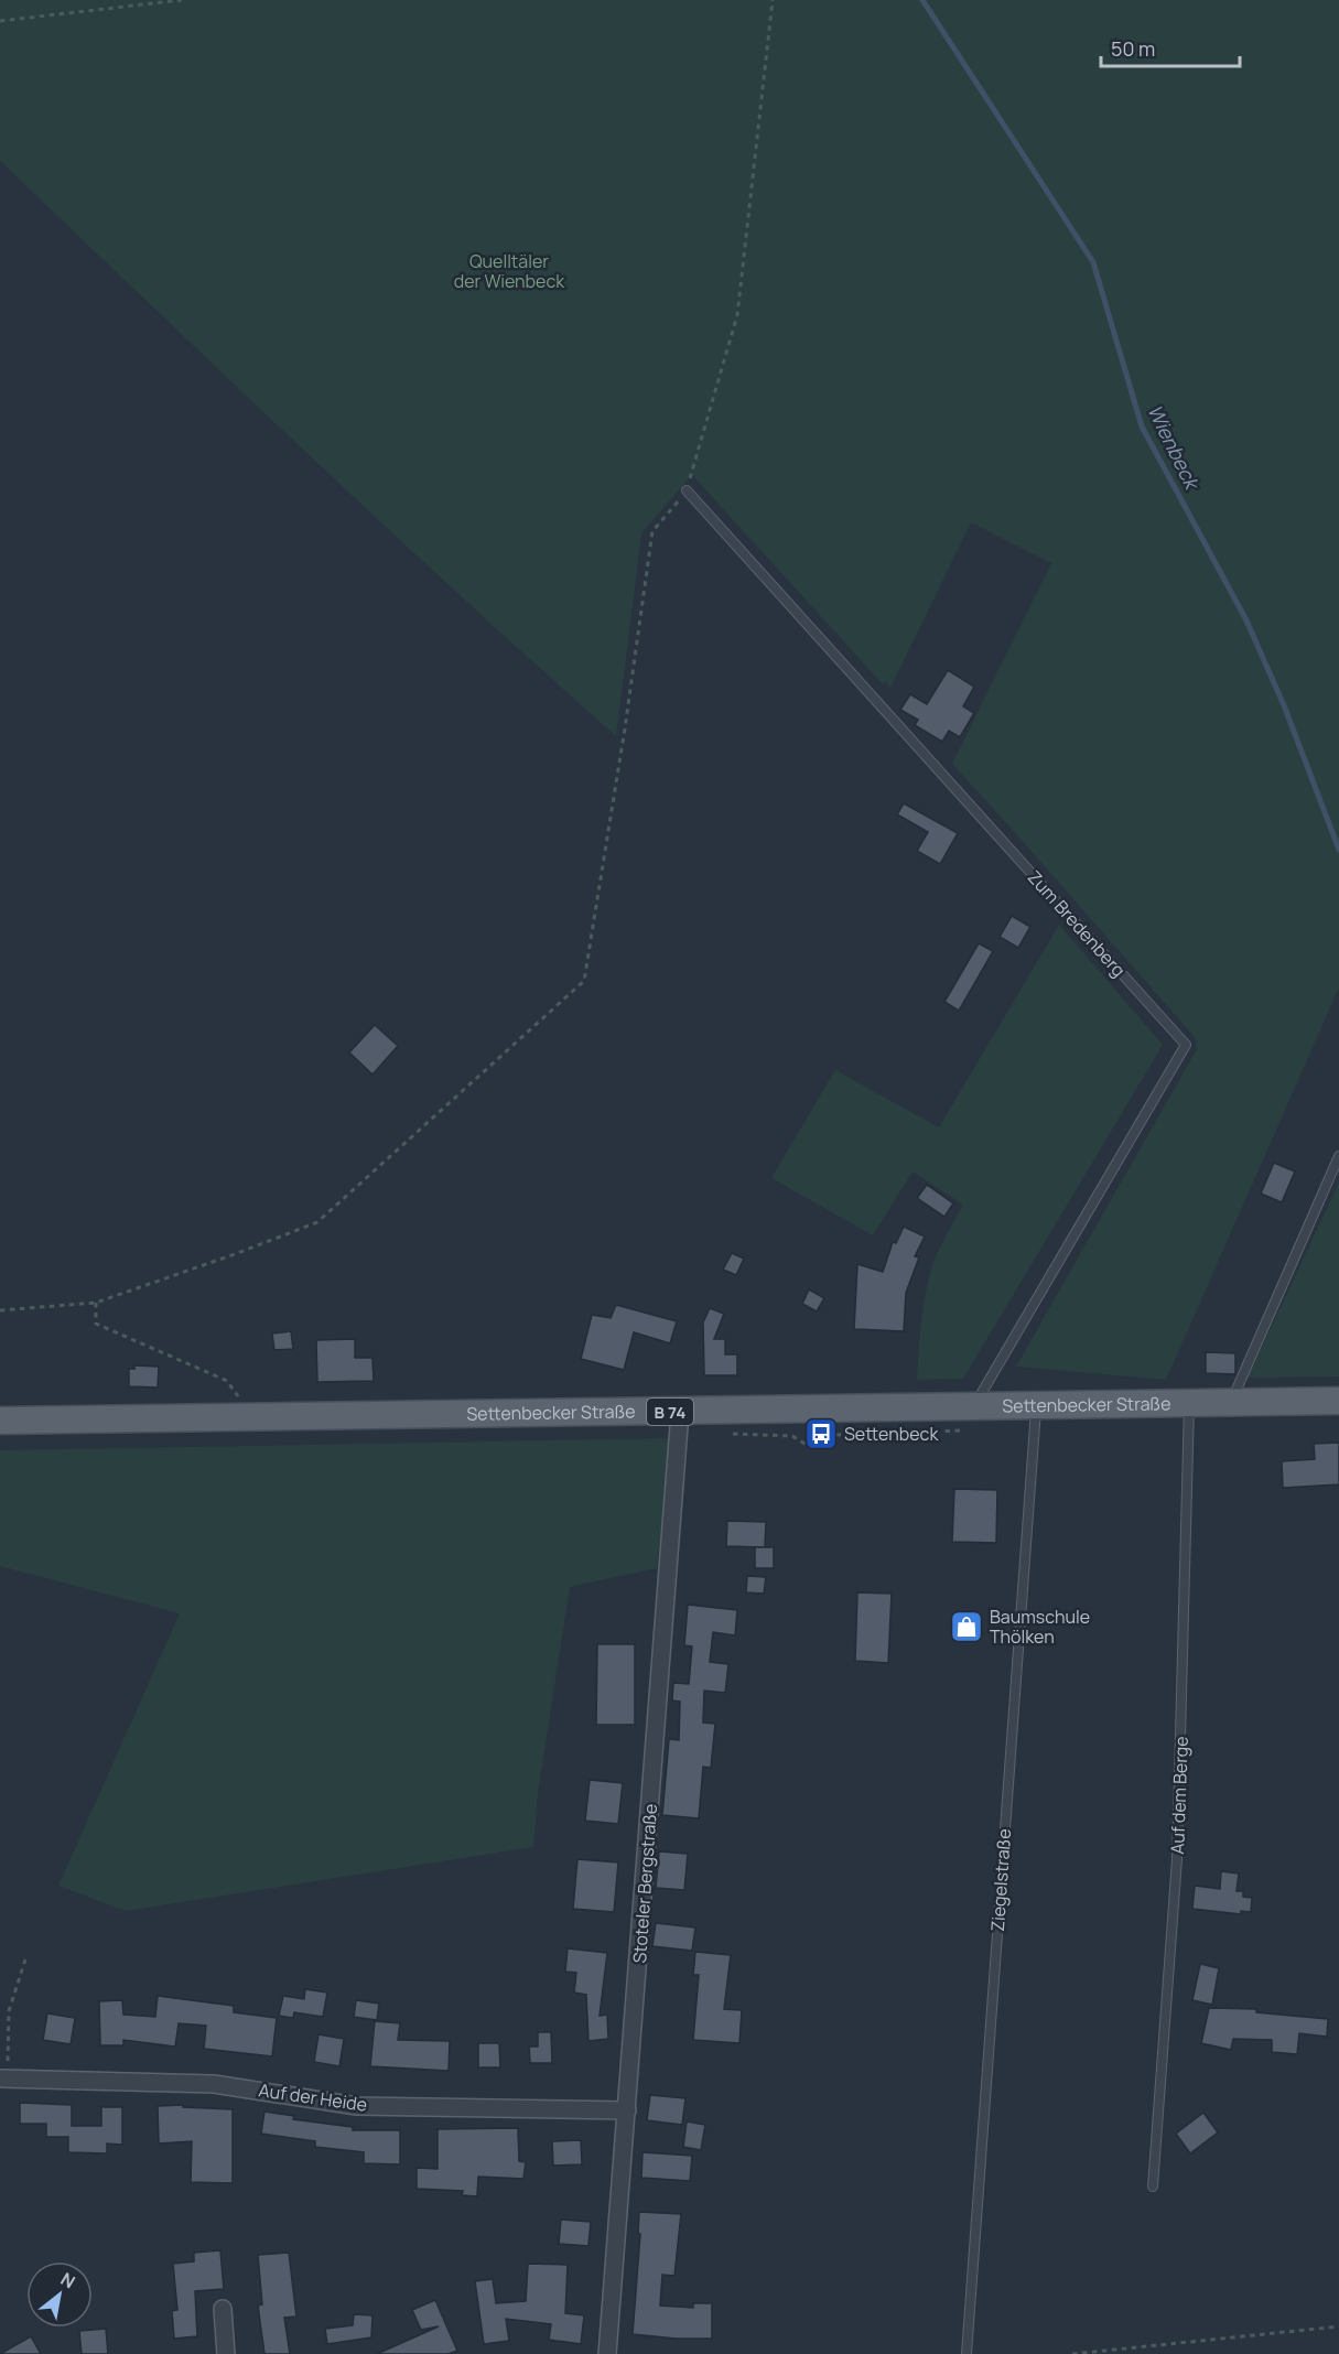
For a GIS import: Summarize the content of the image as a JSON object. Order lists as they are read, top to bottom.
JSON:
{
  "streets": {
    "main road": ["Settenbecker Straße", "B 74"],
    "street": ["Stoteler Bergstraße", "Auf der Heide"],
    "lane": ["Zum Bredenberg", "Auf dem Berge", "Ziegelstraße"]
  },
  "crossings": [
    ["Zum Bredenberg", "Settenbecker Straße"],
    ["Settenbecker Straße", "Auf dem Berge"],
    ["Settenbecker Straße", "Ziegelstraße"],
    ["Settenbecker Straße", "Stoteler Bergstraße"],
    ["Stoteler Bergstraße", "Auf der Heide"]
  ],
  "water": ["Wienbeck"],
  "parks": ["Quelltäler der Wienbeck"],
  "places": {
    "bus stop": ["Settenbeck"],
    "shop": ["Baumschule Thölken"]
  },
  "scale_bar": "50 m",
  "north": "top right"
}
